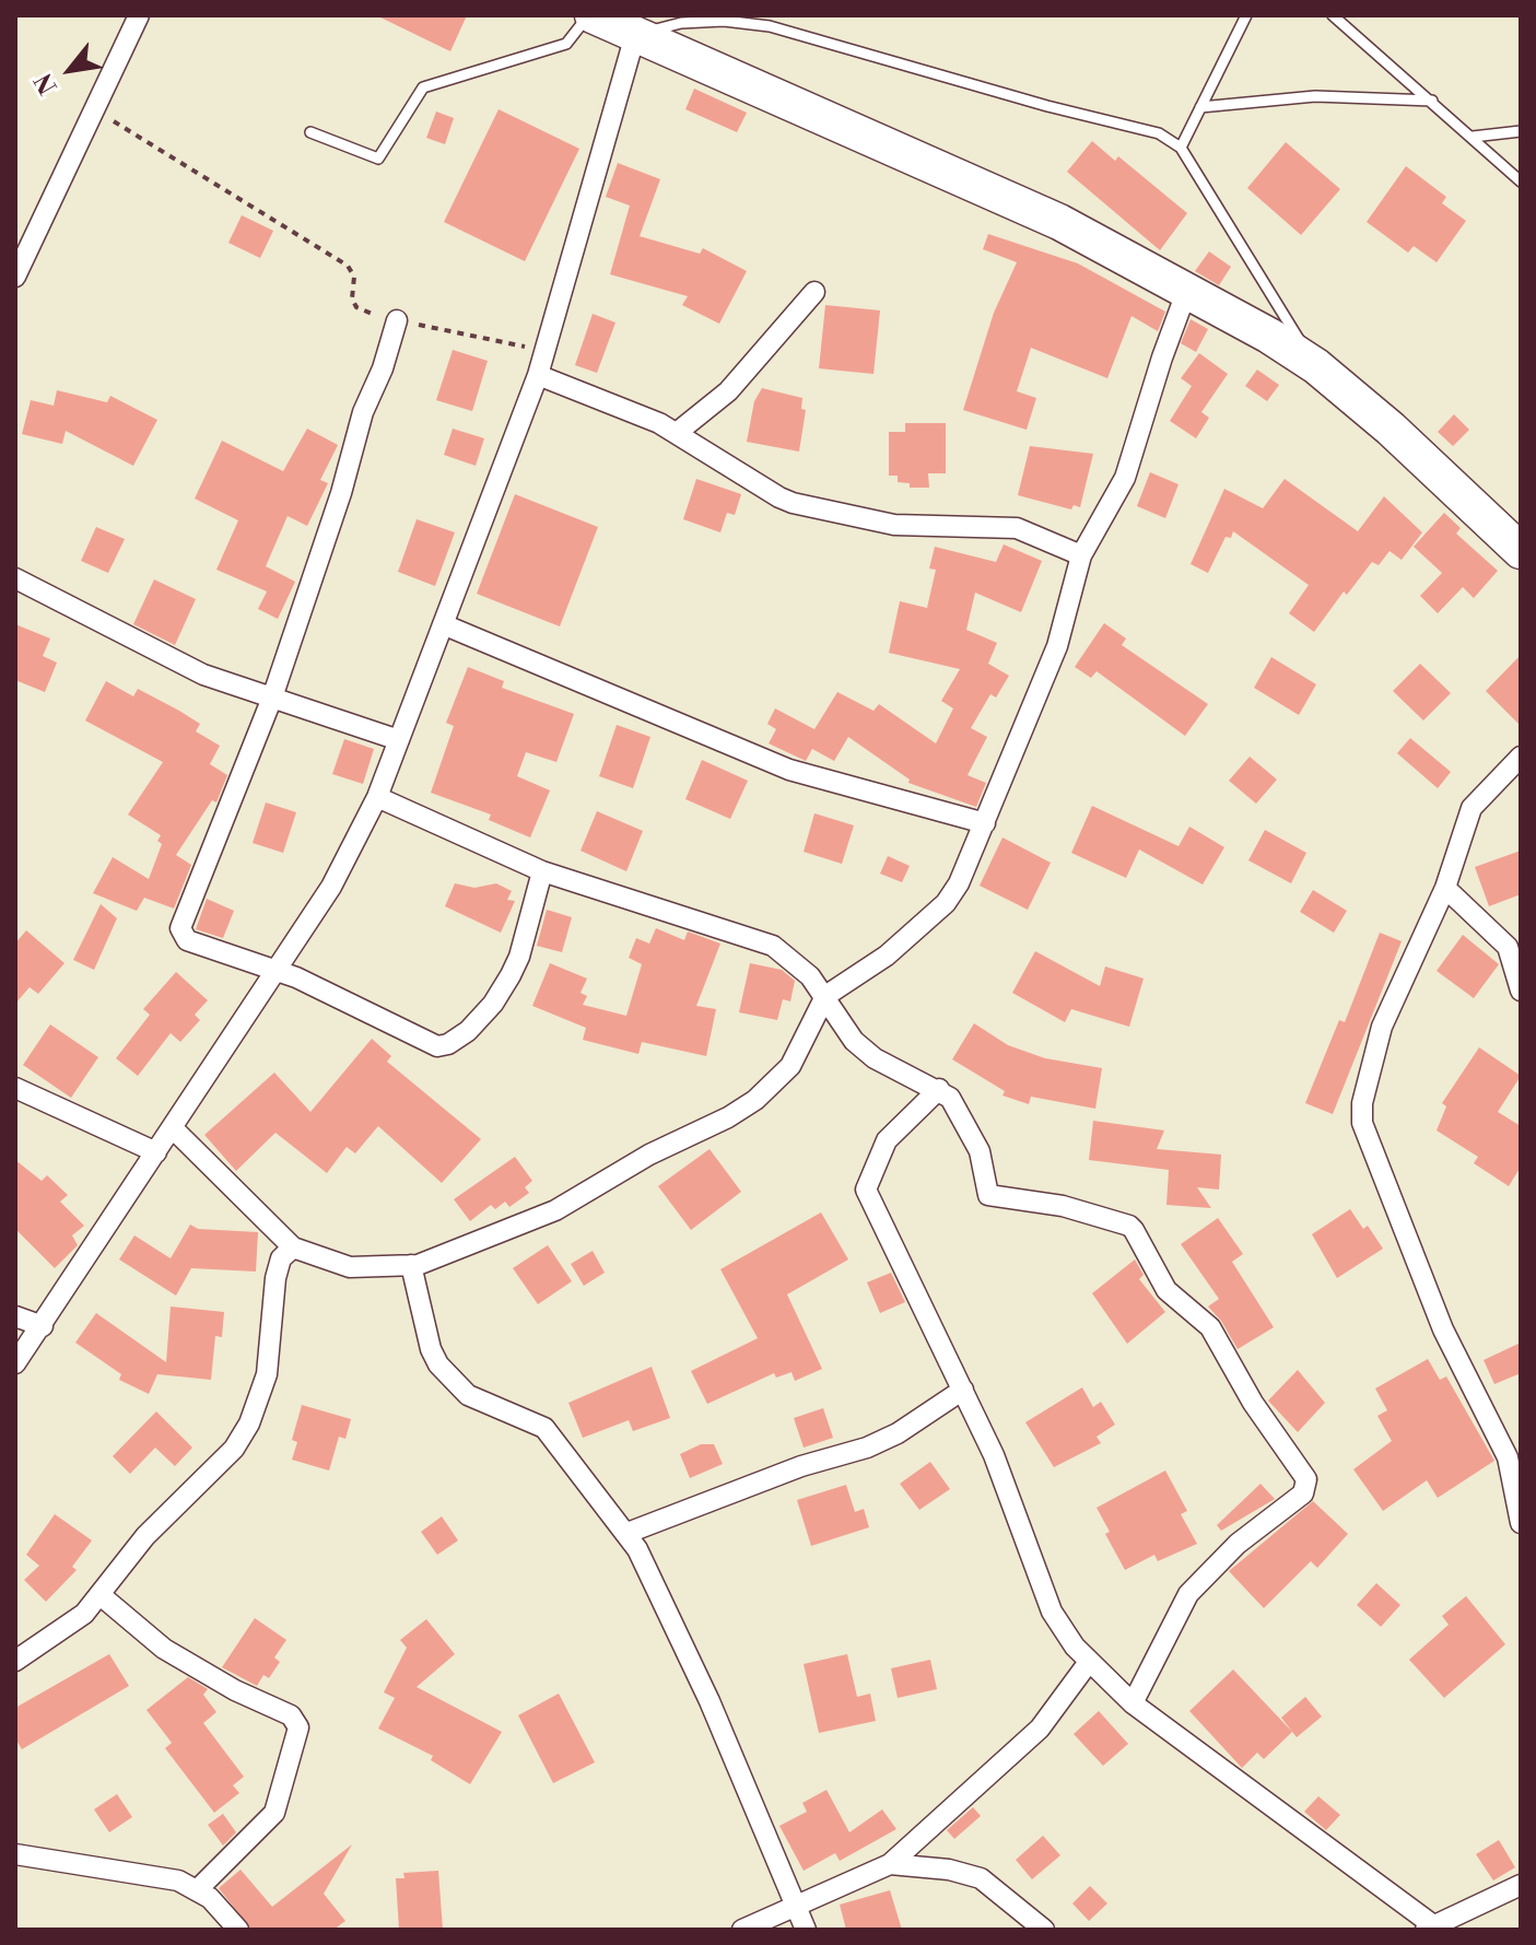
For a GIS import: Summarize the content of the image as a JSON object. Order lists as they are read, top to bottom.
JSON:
{
  "north": "bottom left"
}
